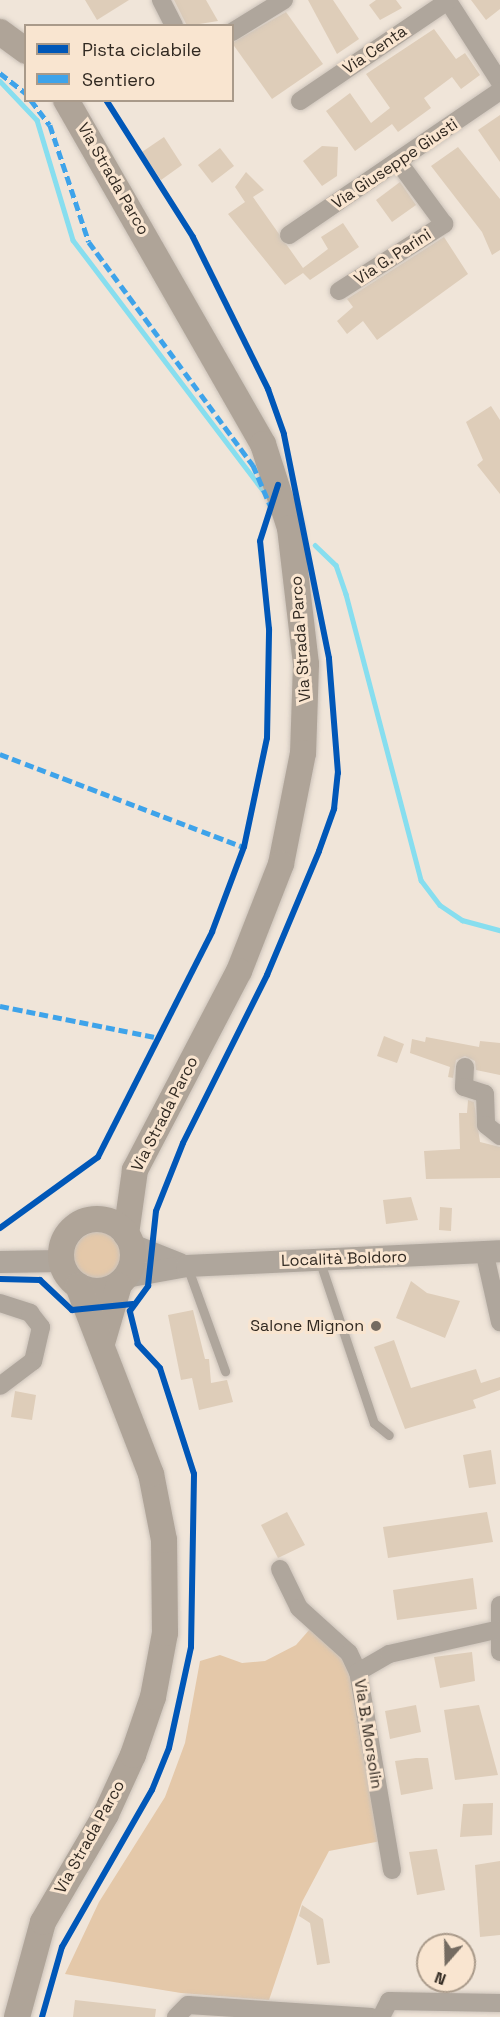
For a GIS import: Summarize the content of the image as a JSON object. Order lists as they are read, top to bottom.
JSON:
{
  "streets": {
    "main road": ["Via Strada Parco"],
    "street": [
      "Via Centa",
      "Via Giuseppe Giusti",
      "Via G. Parini",
      "Località Boldoro",
      "Via B. Morsolin"
    ]
  },
  "crossings": [
    ["Via Giuseppe Giusti", "Via G. Parini"],
    ["Via Strada Parco", "Località Boldoro"]
  ],
  "places": ["Salone Mignon"],
  "legend": ["Pista ciclabile", "Sentiero"],
  "north": "bottom"
}
